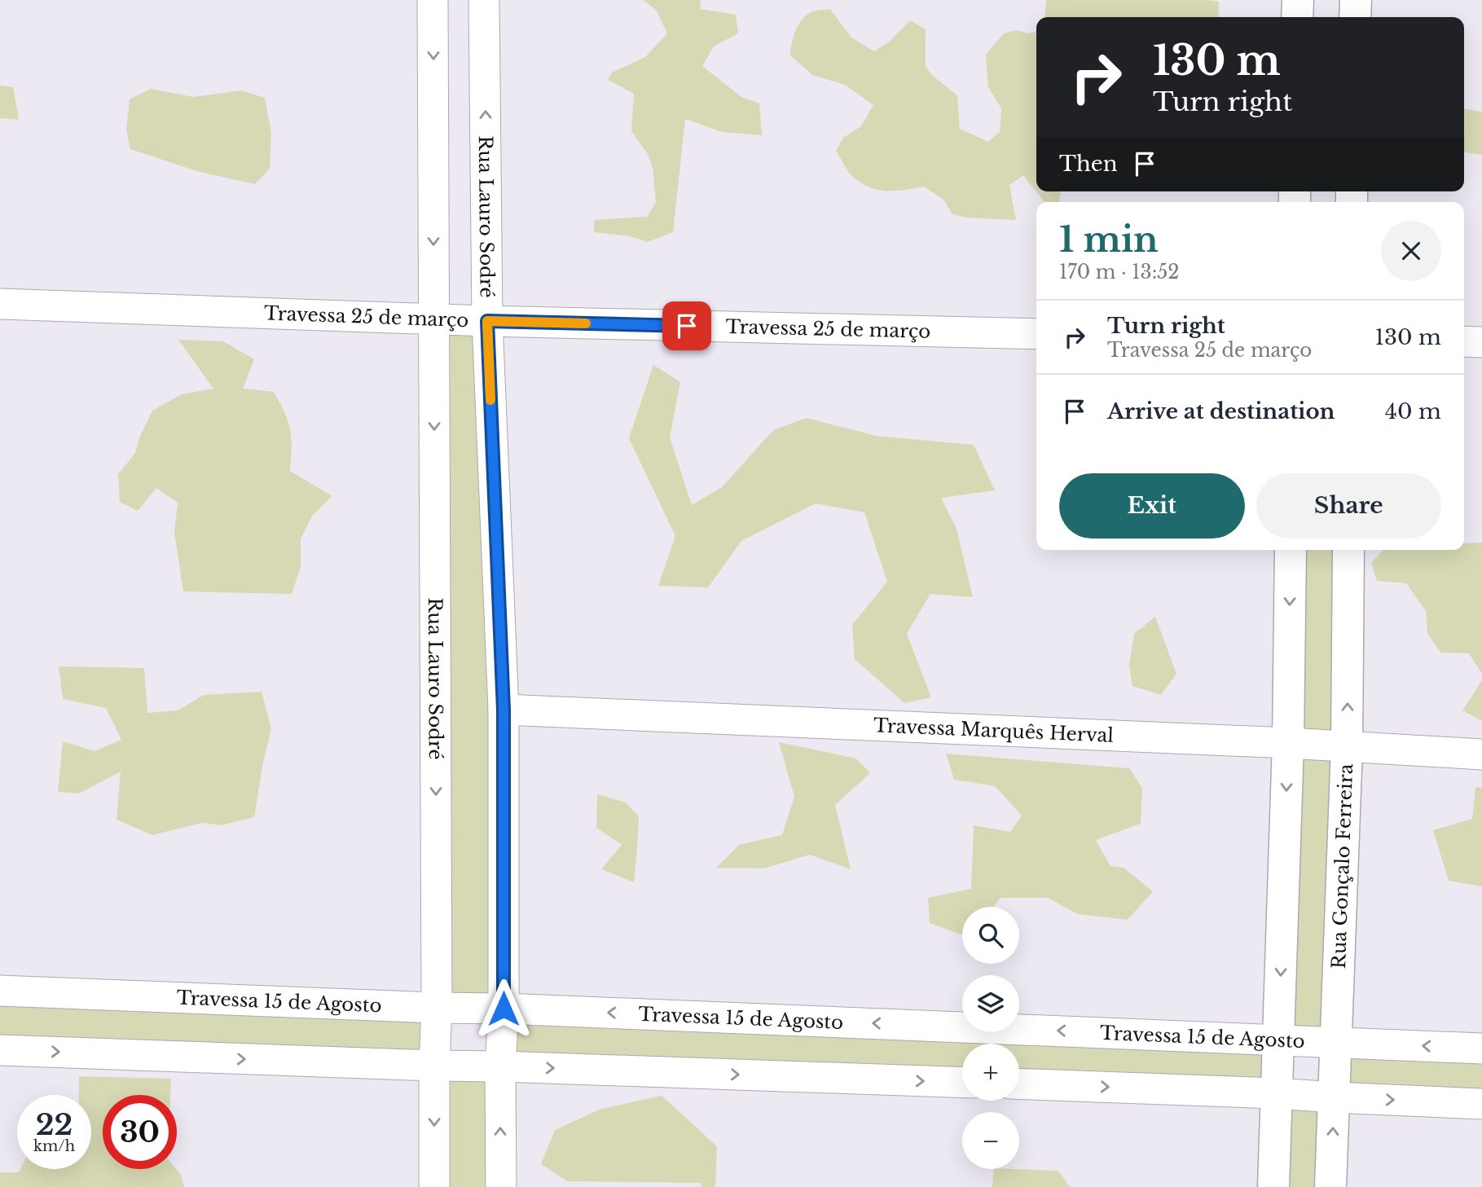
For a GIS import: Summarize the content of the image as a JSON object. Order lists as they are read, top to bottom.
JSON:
{
  "streets": {
    "street": [
      "Rua Lauro Sodré",
      "Travessa 25 de março",
      "Travessa Marquês Herval",
      "Rua Gonçalo Ferreira",
      "Travessa 15 de Agosto"
    ]
  },
  "crossings": [
    ["Rua Lauro Sodré", "Travessa 25 de março"],
    ["Rua Lauro Sodré", "Travessa Marquês Herval"],
    ["Rua Lauro Sodré", "Travessa 15 de Agosto"],
    ["Travessa Marquês Herval", "Rua Gonçalo Ferreira"],
    ["Rua Gonçalo Ferreira", "Travessa 15 de Agosto"]
  ],
  "page": {
    "turn": ["130 m", "Turn right"],
    "then": "Then",
    "heading": ["1 min", "170 m · 13:52"],
    "list": [
      {
        "name": "Turn right",
        "note": "Travessa 25 de março",
        "value": "130 m"
      },
      {
        "name": "Arrive at destination",
        "value": "40 m"
      }
    ],
    "buttons": ["Exit", "Share"],
    "map_buttons": ["+", "−"],
    "speed": "22 km/h",
    "limit": "30"
  }
}
